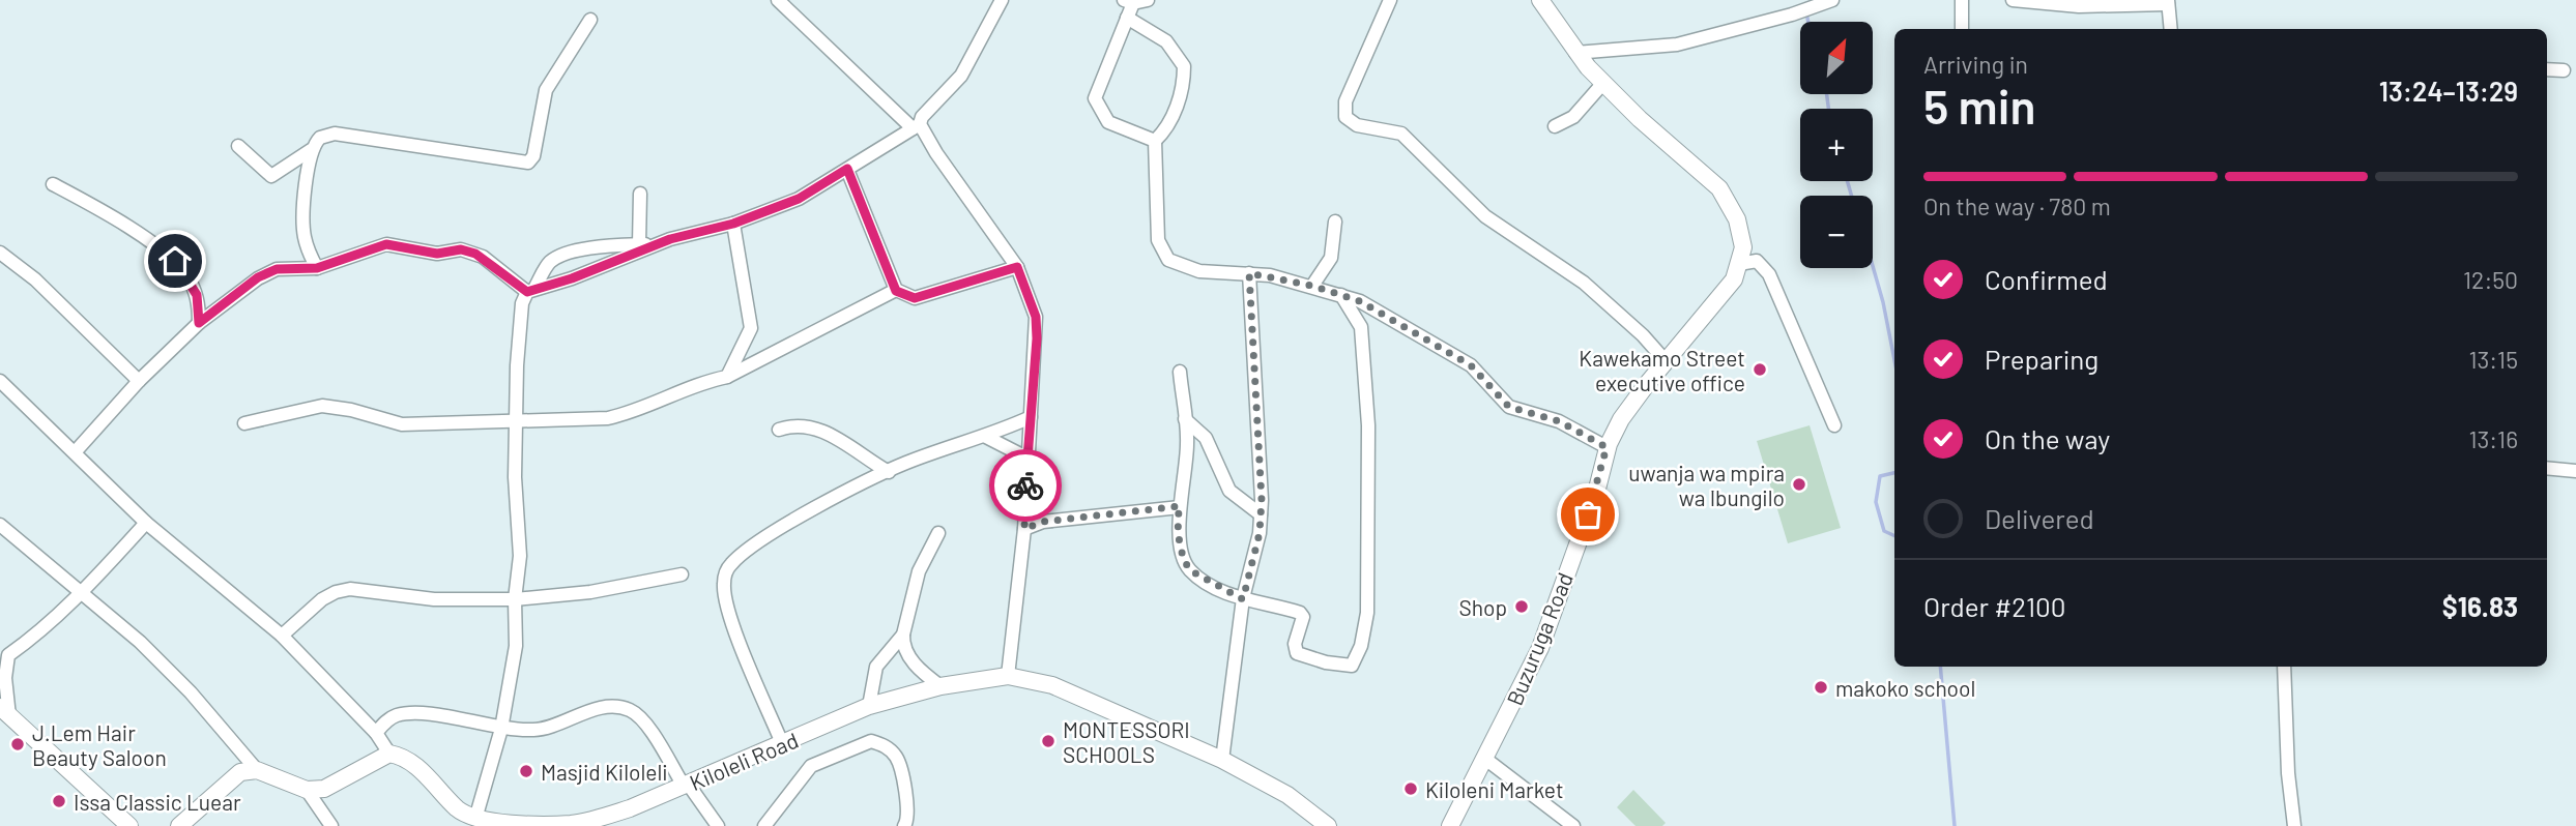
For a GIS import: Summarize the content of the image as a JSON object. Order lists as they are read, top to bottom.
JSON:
{
  "streets": {
    "main road": ["Buzuruga Road", "Kiloleli Road"]
  },
  "places": [
    "Kawekamo Street executive office",
    "uwanja wa mpira wa Ibungilo",
    "Shop",
    "makoko school",
    "MONTESSORI SCHOOLS",
    "J.Lem Hair Beauty Saloon",
    "Masjid Kiloleli",
    "Kiloleni Market",
    "Issa Classic Luear"
  ],
  "north": "top right",
  "page": {
    "map_buttons": ["+", "−"],
    "heading": ["5 min", "Arriving in", "13:24–13:29"],
    "panel": ["Order #2100", "$16.83"],
    "bar": "On the way · 780 m",
    "list": [
      ["Confirmed", "12:50"],
      ["Preparing", "13:15"],
      ["On the way", "13:16"],
      "Delivered"
    ]
  }
}
